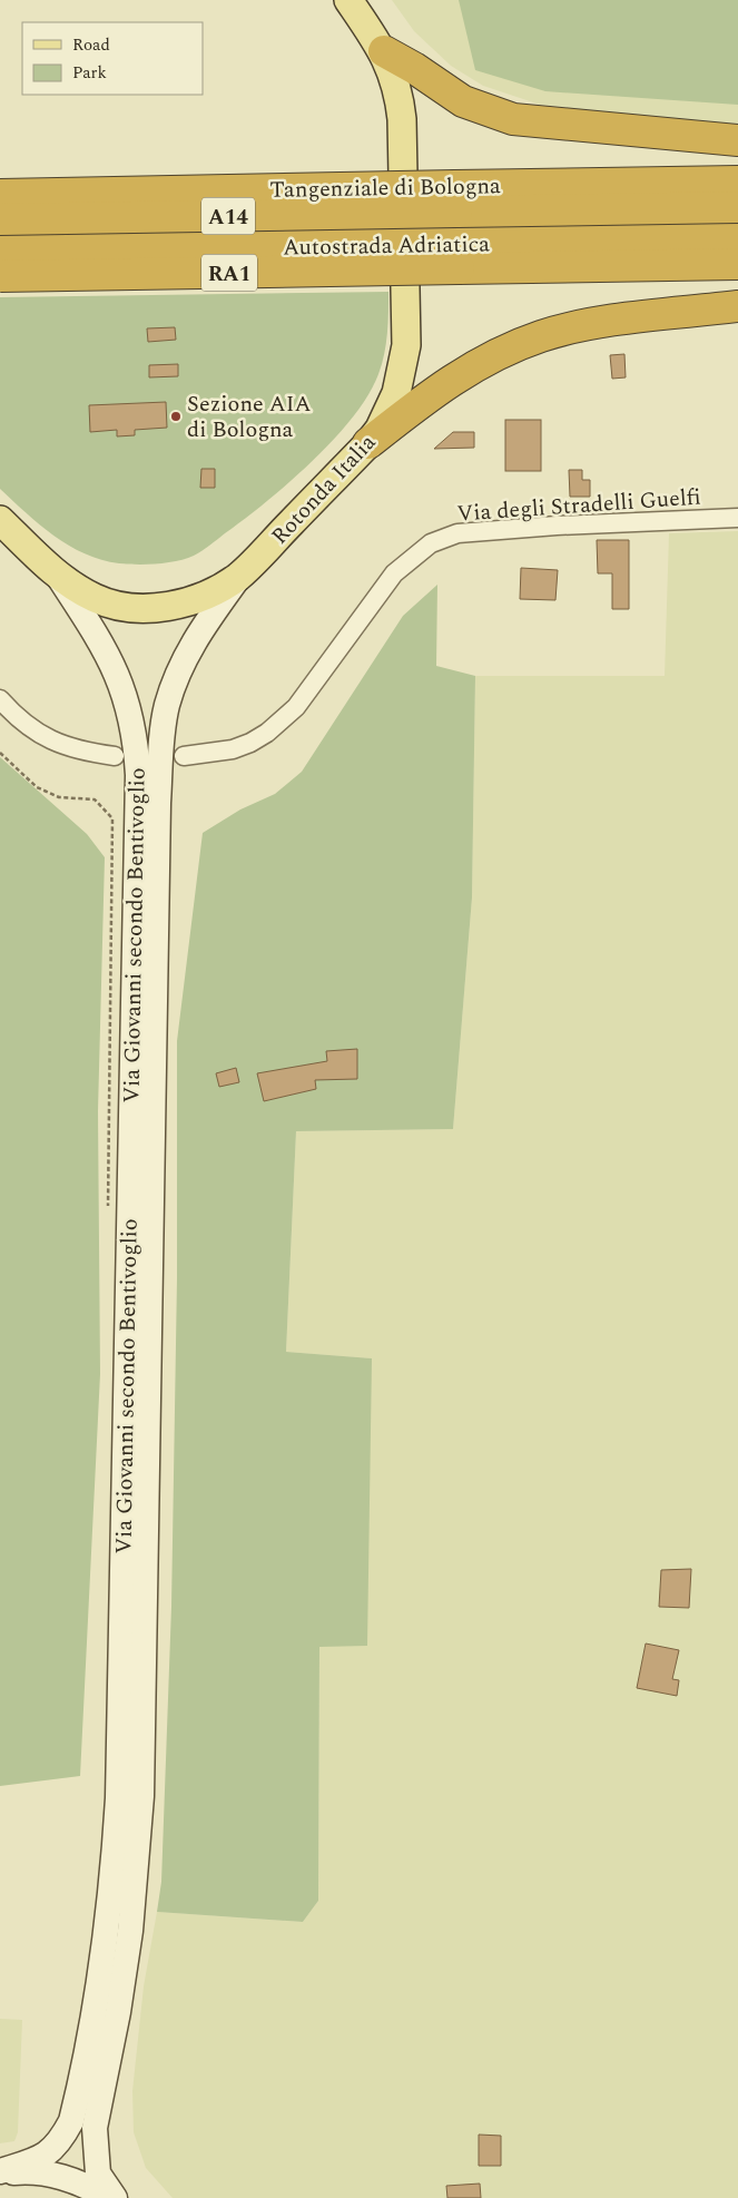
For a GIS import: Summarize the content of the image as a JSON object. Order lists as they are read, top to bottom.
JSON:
{
  "streets": {
    "highway": [
      "Tangenziale di Bologna",
      "A14",
      "Autostrada Adriatica",
      "RA1"
    ],
    "main road": ["Rotonda Italia"],
    "street": ["Via degli Stradelli Guelfi", "Via Giovanni secondo Bentivoglio"]
  },
  "crossings": [
    ["Tangenziale di Bologna", "Autostrada Adriatica"],
    ["Autostrada Adriatica", "RA1"],
    ["Rotonda Italia", "Via Giovanni secondo Bentivoglio"]
  ],
  "places": ["Sezione AIA di Bologna"],
  "legend": ["Road", "Park"]
}
